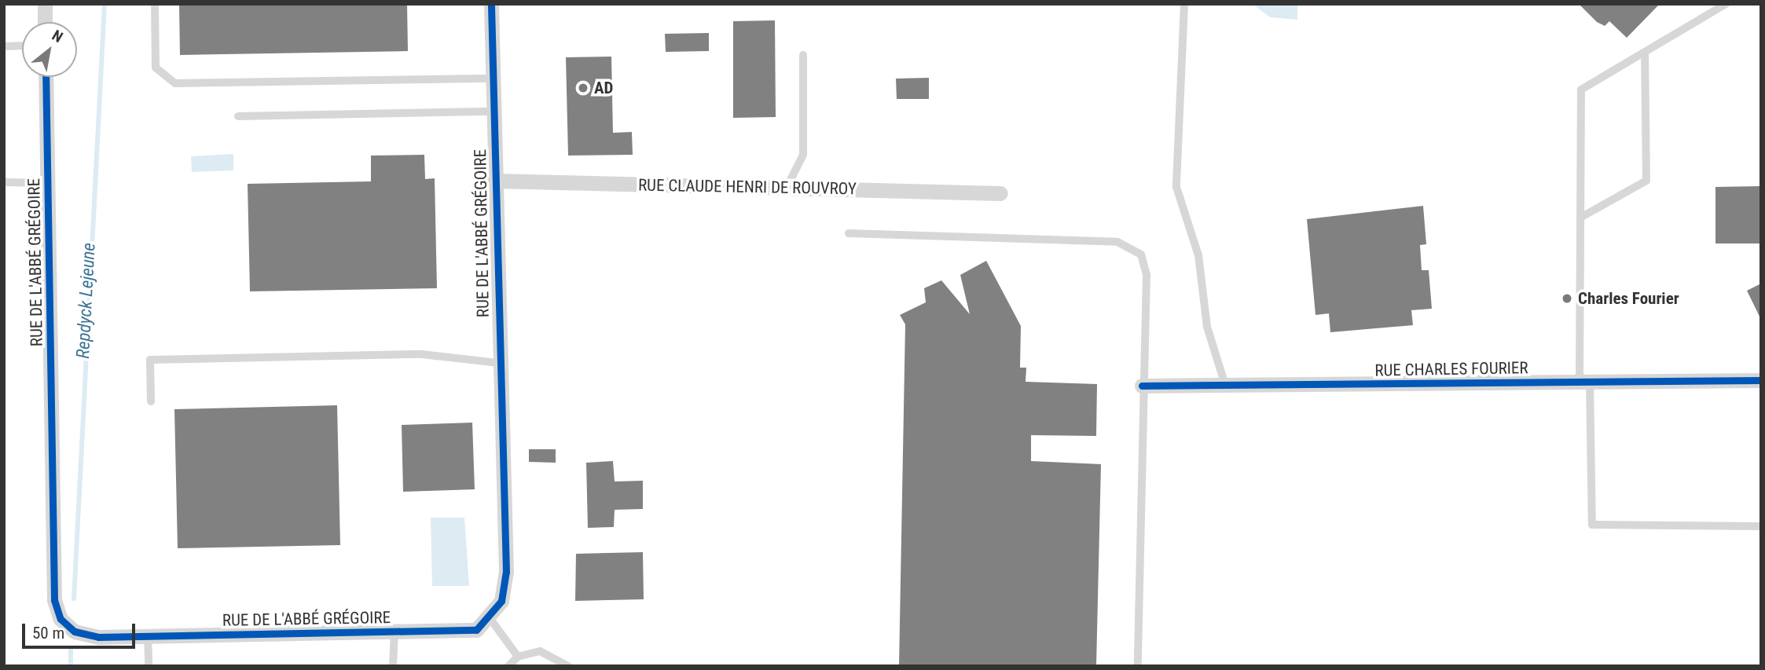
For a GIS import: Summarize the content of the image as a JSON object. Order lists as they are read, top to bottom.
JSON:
{
  "streets": {
    "street": ["RUE CLAUDE HENRI DE ROUVROY", "RUE DE L'ABBÉ GRÉGOIRE", "RUE CHARLES FOURIER"]
  },
  "crossings": [
    ["RUE CLAUDE HENRI DE ROUVROY", "RUE DE L'ABBÉ GRÉGOIRE"]
  ],
  "water": ["Repdyck Lejeune"],
  "places": ["AD", "Charles Fourier"],
  "scale_bar": "50 m",
  "north": "top right"
}
